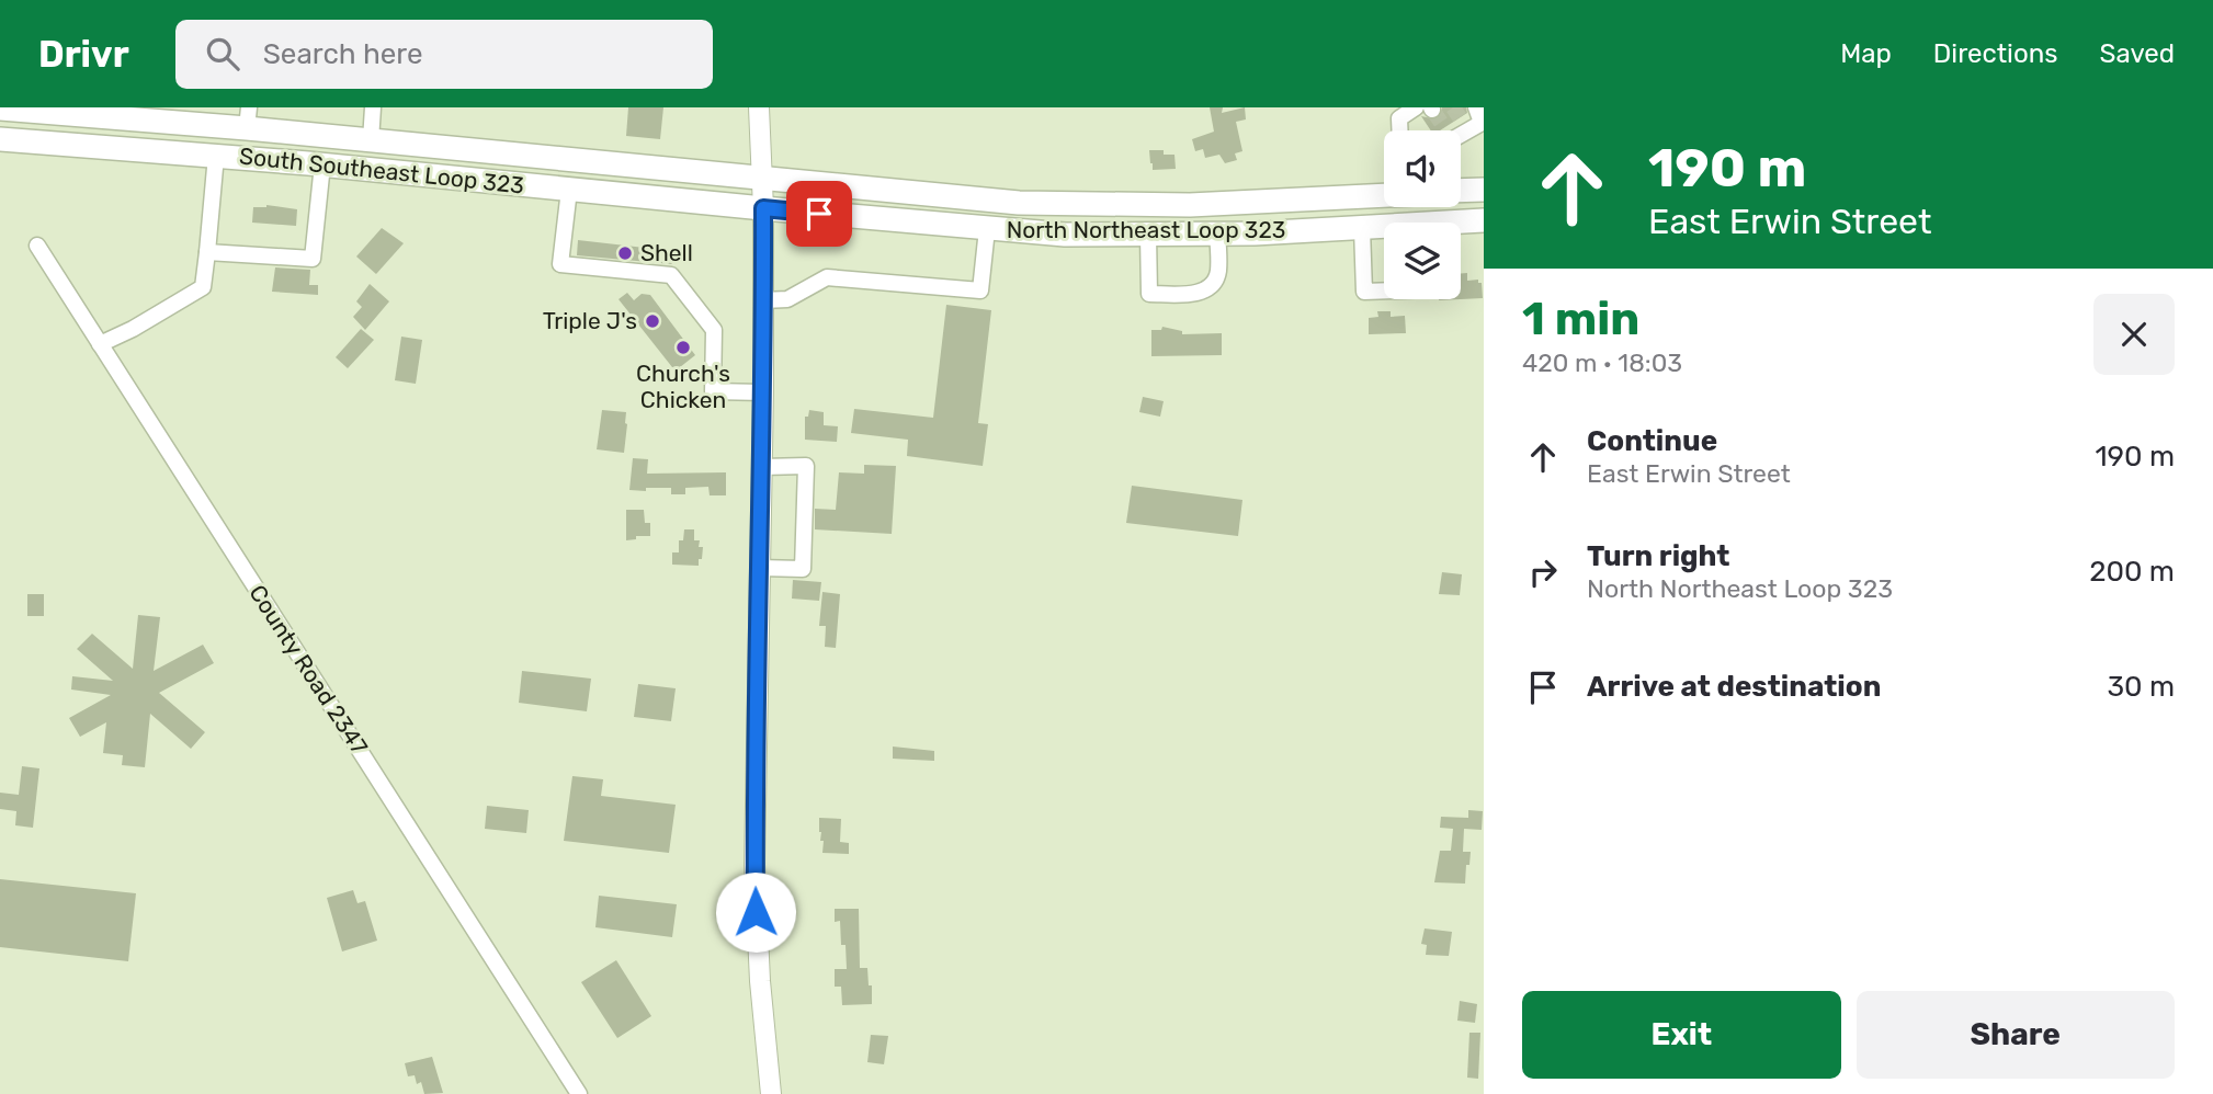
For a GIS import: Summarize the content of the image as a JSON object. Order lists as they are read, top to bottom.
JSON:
{
  "streets": {
    "highway": ["South Southeast Loop 323", "North Northeast Loop 323"],
    "street": ["County Road 2347"]
  },
  "crossings": [
    ["South Southeast Loop 323", "North Northeast Loop 323"]
  ],
  "places": ["Shell", "Triple J's", "Church's Chicken"],
  "page": {
    "header": "Drivr",
    "search": "Search here",
    "nav": ["Map", "Directions", "Saved"],
    "turn": ["190 m", "East Erwin Street"],
    "heading": ["1 min", "420 m · 18:03"],
    "list": [
      {
        "name": "Continue",
        "note": "East Erwin Street",
        "value": "190 m"
      },
      {
        "name": "Turn right",
        "note": "North Northeast Loop 323",
        "value": "200 m"
      },
      {
        "name": "Arrive at destination",
        "value": "30 m"
      }
    ],
    "buttons": ["Exit", "Share"]
  }
}
